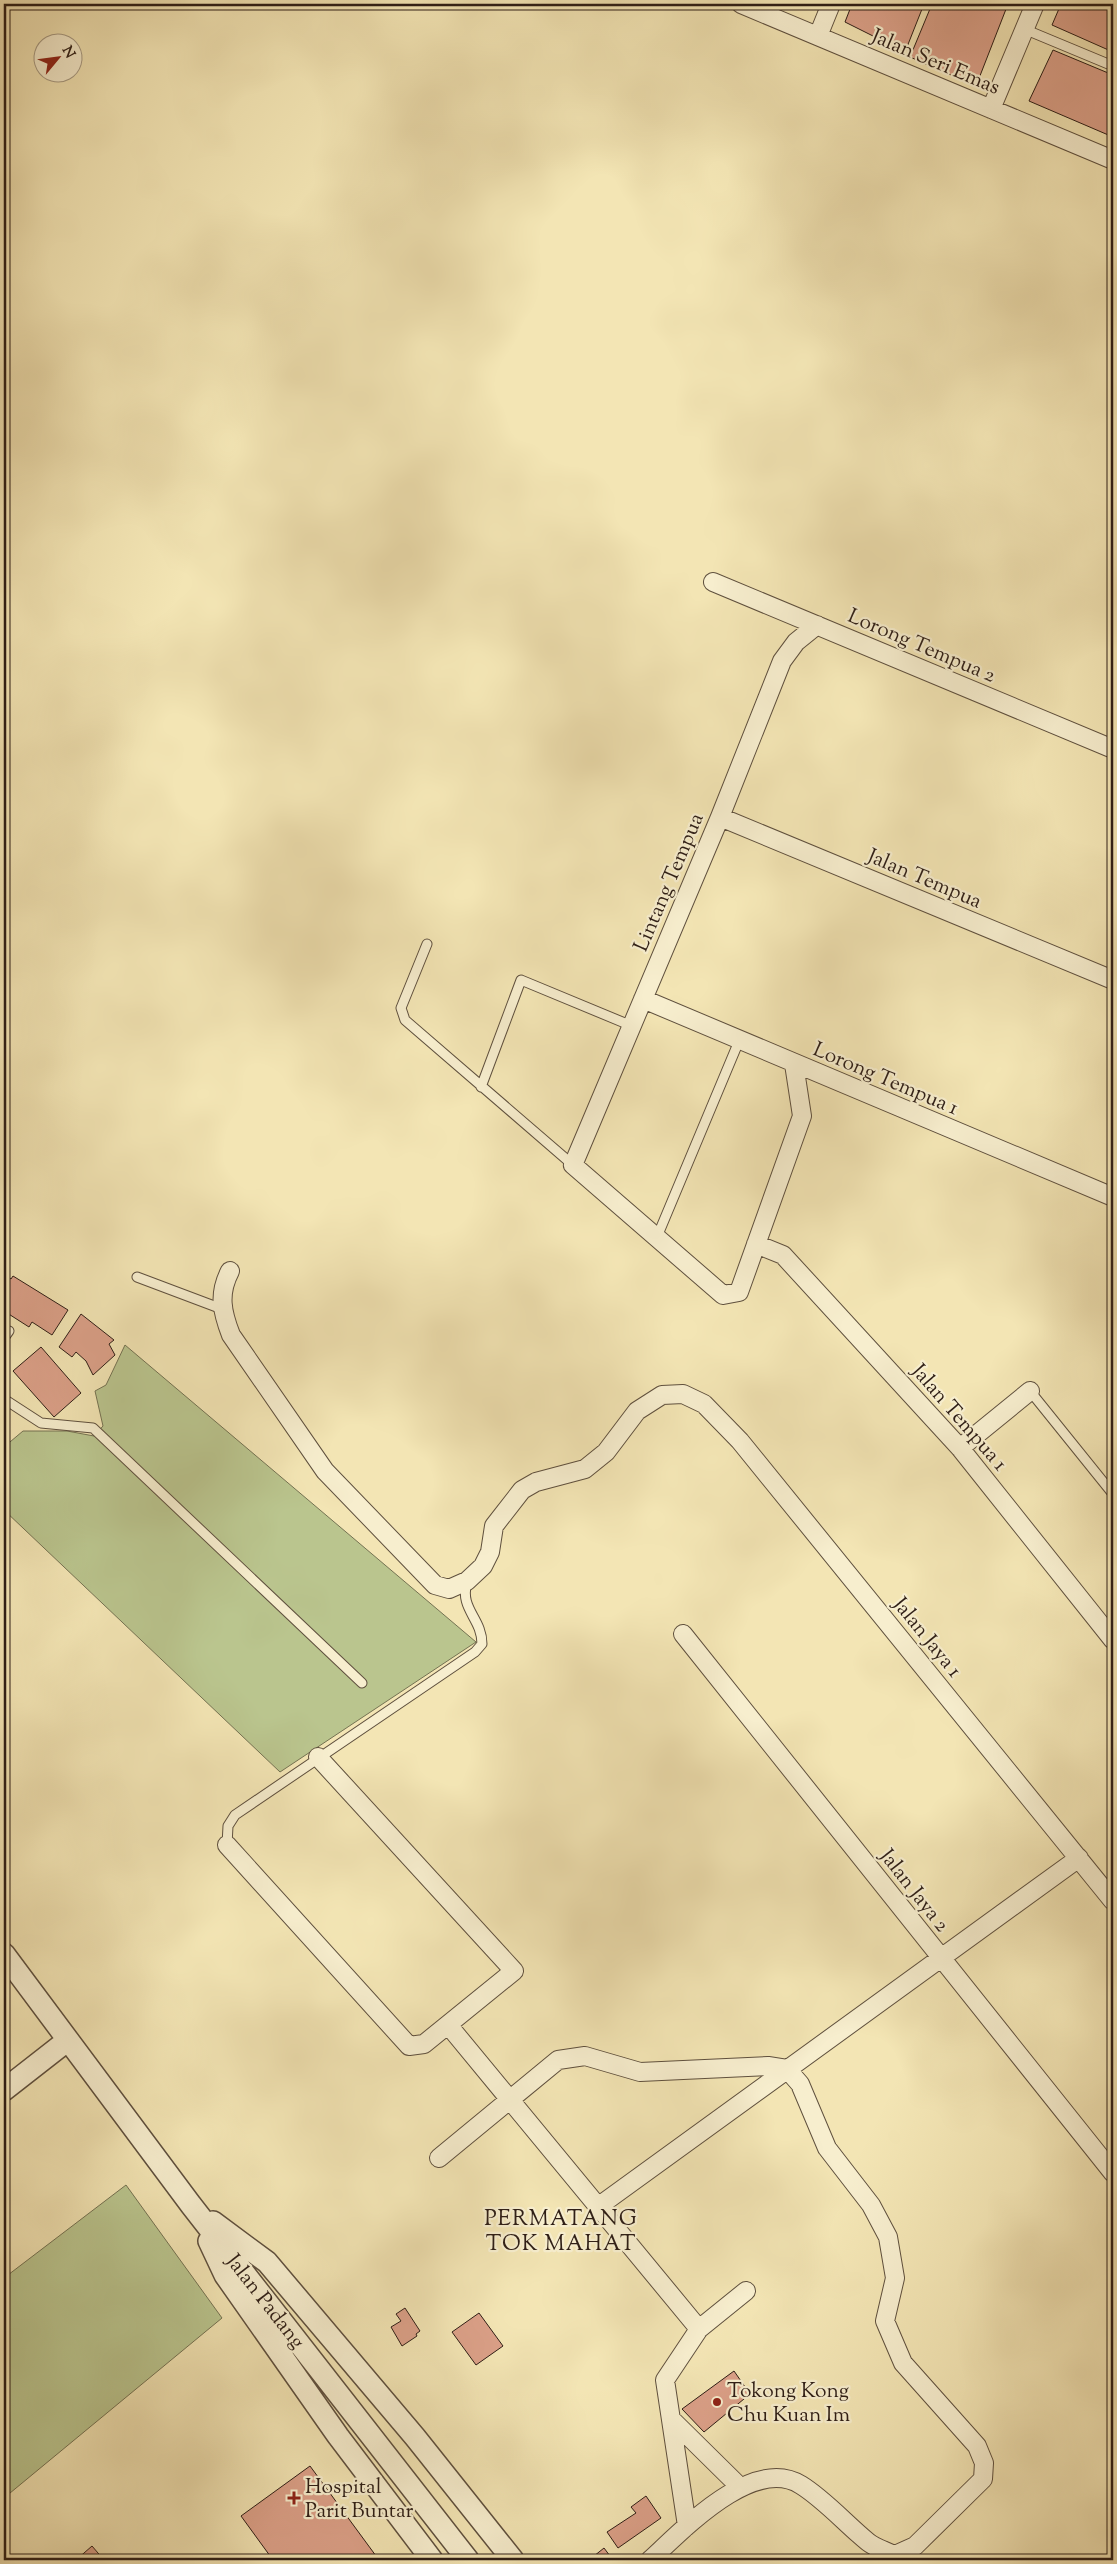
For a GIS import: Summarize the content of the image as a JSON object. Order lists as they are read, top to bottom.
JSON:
{
  "streets": {
    "street": [
      "Jalan Seri Emas",
      "Lorong Tempua 2",
      "Jalan Tempua",
      "Lintang Tempua",
      "Lorong Tempua 1",
      "Jalan Tempua 1",
      "Jalan Jaya 1",
      "Jalan Jaya 2",
      "Jalan Padang"
    ]
  },
  "crossings": [
    ["Lorong Tempua 2", "Lintang Tempua"],
    ["Jalan Tempua", "Lintang Tempua"],
    ["Lintang Tempua", "Lorong Tempua 1"]
  ],
  "districts": ["PERMATANG TOK MAHAT"],
  "places": {
    "other": ["Tokong Kong Chu Kuan Im"],
    "health": ["Hospital Parit Buntar"]
  },
  "north": "top right"
}
